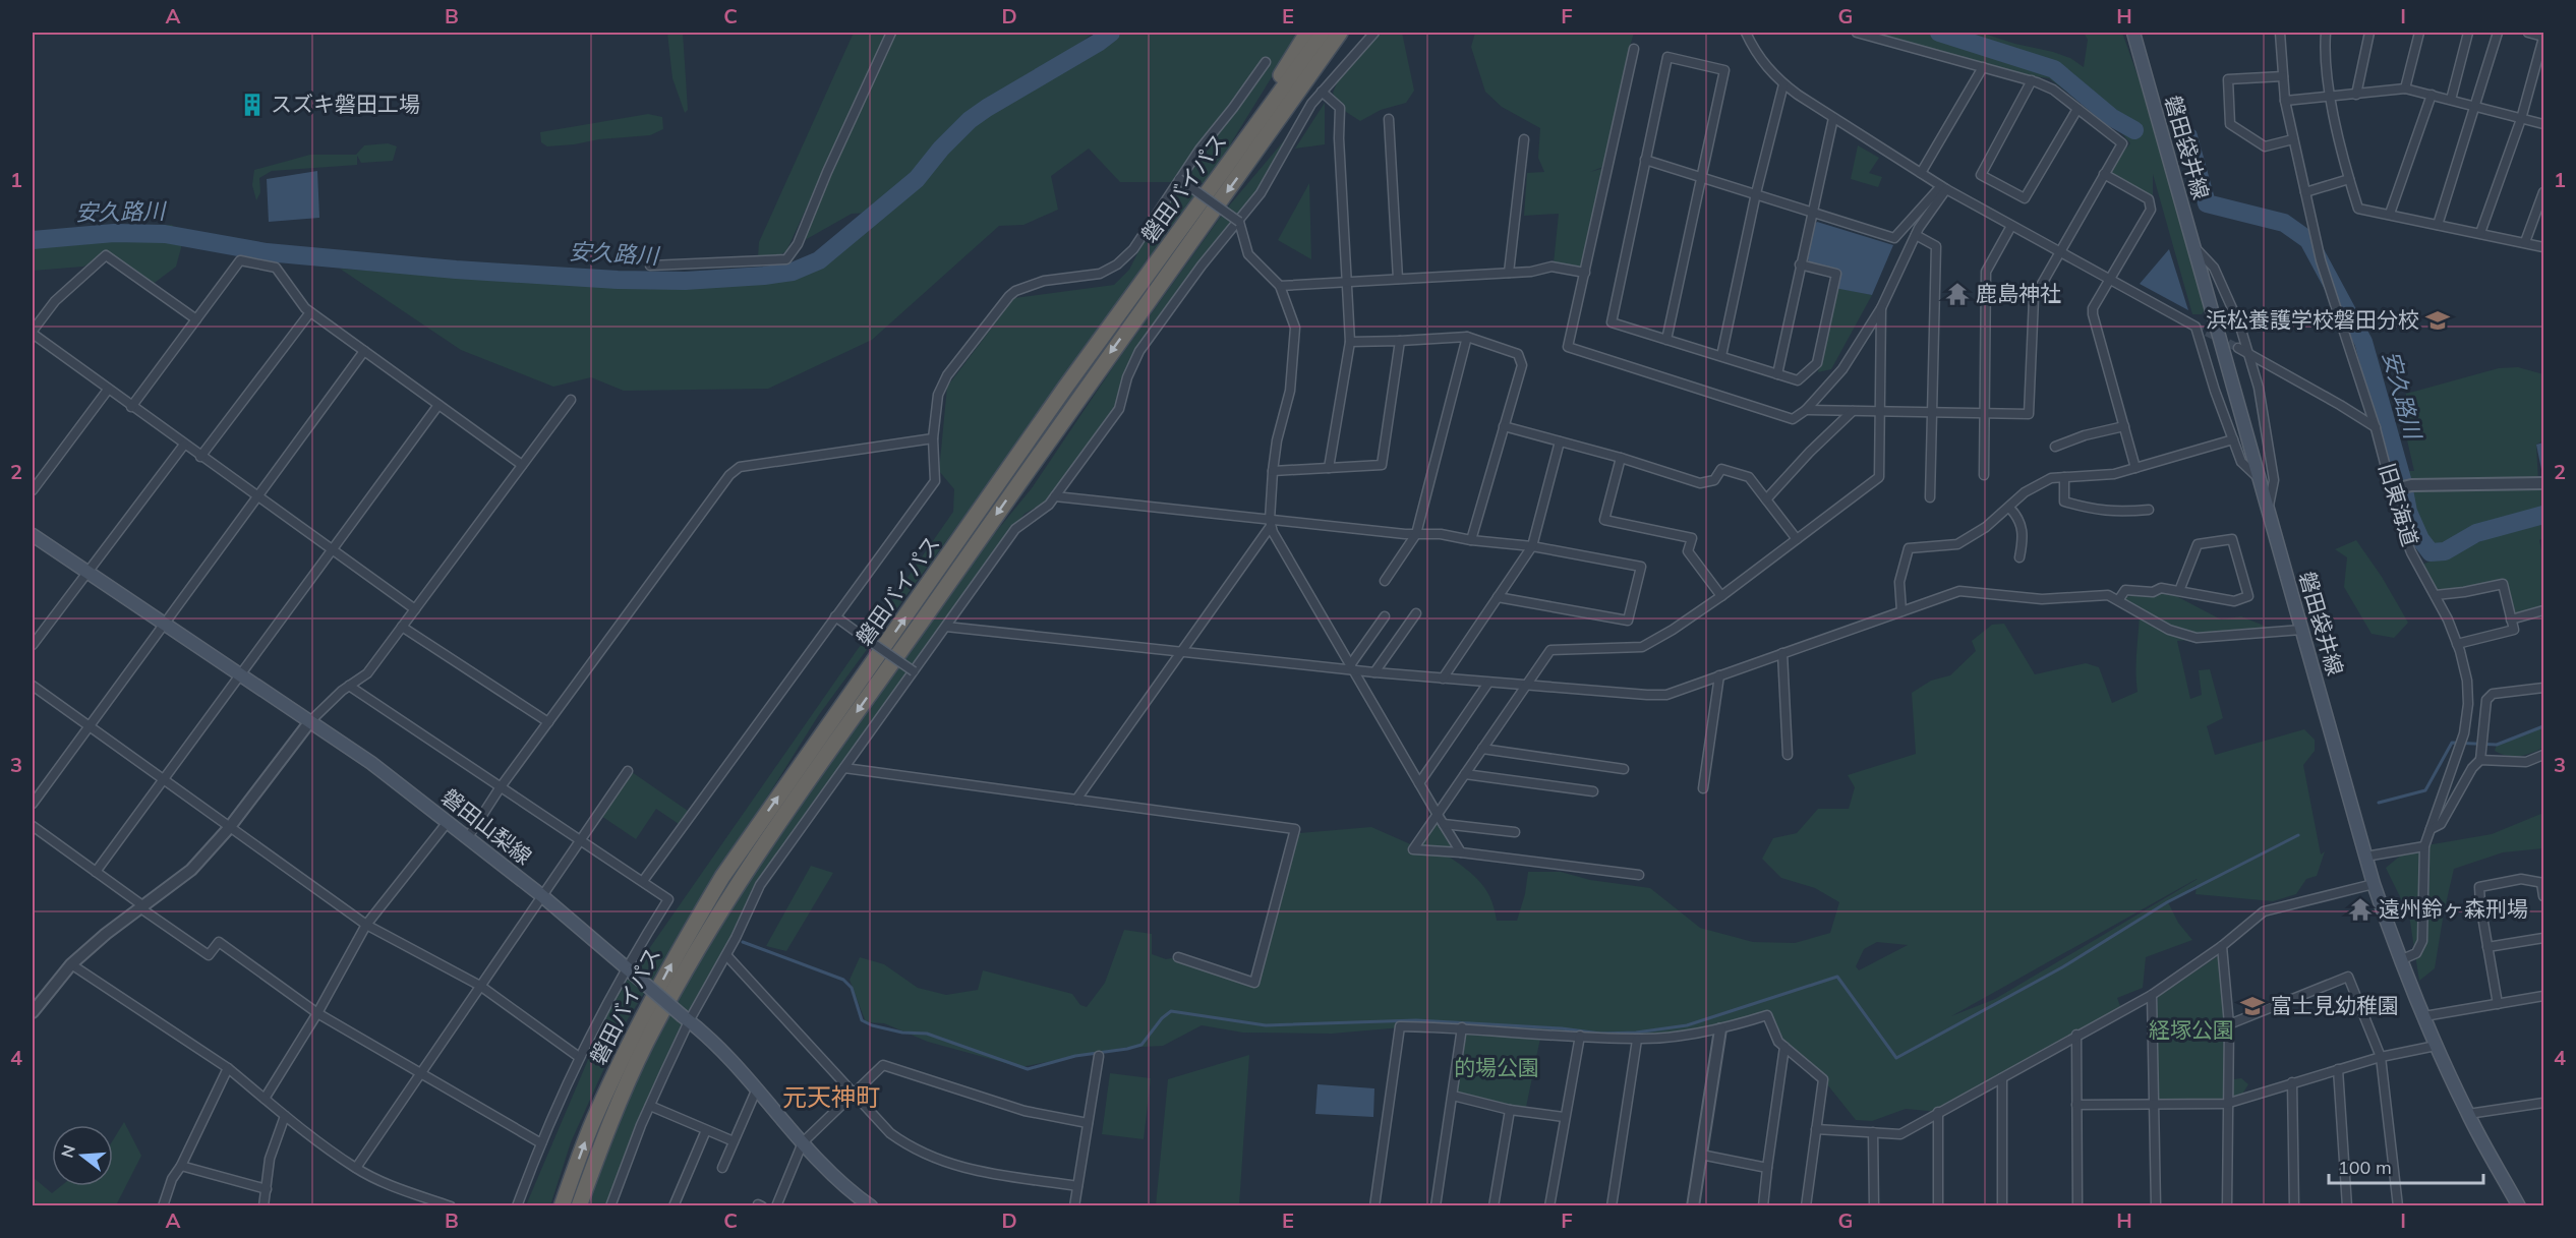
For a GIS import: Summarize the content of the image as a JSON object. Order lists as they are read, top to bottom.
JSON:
{
  "streets": {
    "highway": ["磐田バイパス"],
    "main road": ["磐田袋井線", "磐田山梨線"],
    "street": ["旧東海道"]
  },
  "crossings": [
    ["磐田袋井線", "旧東海道"]
  ],
  "districts": ["元天神町"],
  "water": ["安久路川"],
  "parks": ["経塚公園", "的場公園"],
  "places": {
    "building": ["スズキ磐田工場"],
    "temple": ["鹿島神社", "遠州鈴ヶ森刑場"],
    "school or university": ["浜松養護学校磐田分校", "富士見幼稚園"]
  },
  "scale_bar": "100 m",
  "north": "left",
  "grid": {
    "columns": [
      "A",
      "B",
      "C",
      "D",
      "E",
      "F",
      "G",
      "H",
      "I"
    ],
    "rows": [
      "1",
      "2",
      "3",
      "4"
    ]
  }
}
